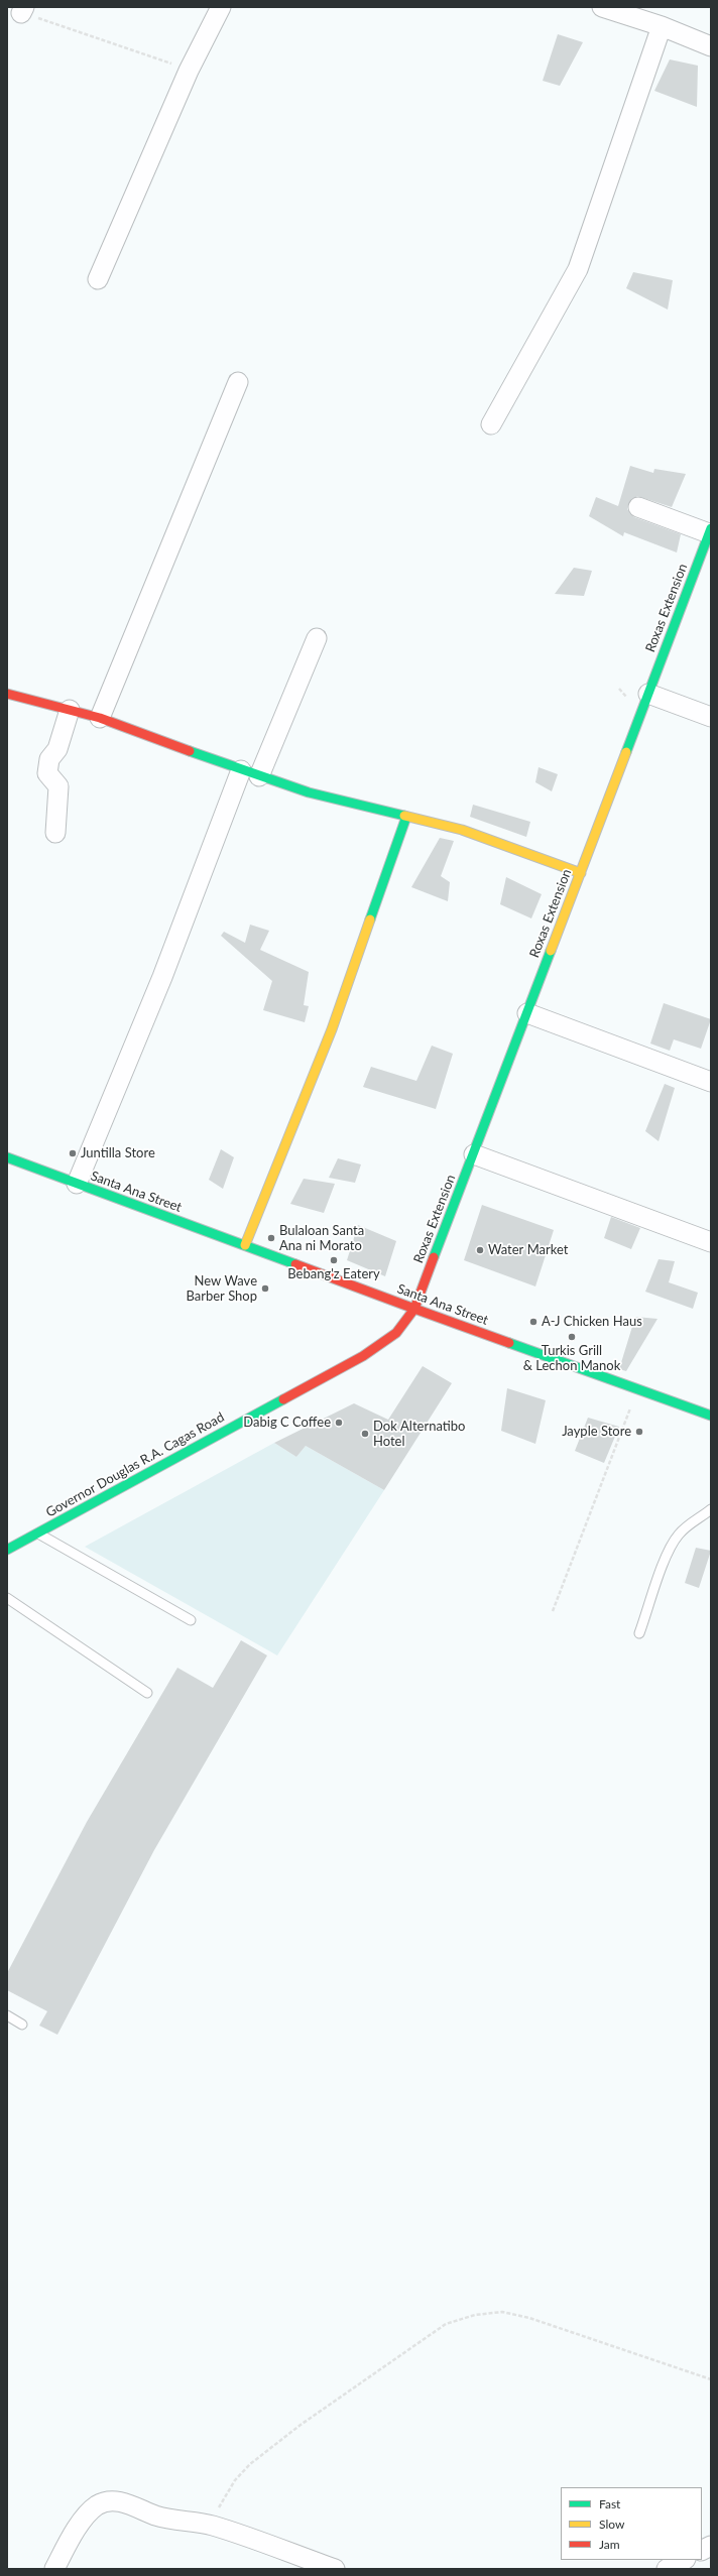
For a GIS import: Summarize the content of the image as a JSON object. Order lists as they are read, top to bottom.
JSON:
{
  "streets": {
    "main road": ["Roxas Extension", "Santa Ana Street", "Governor Douglas R.A. Cagas Road"]
  },
  "crossings": [
    ["Roxas Extension", "Santa Ana Street"],
    ["Roxas Extension", "Governor Douglas R.A. Cagas Road"],
    ["Santa Ana Street", "Governor Douglas R.A. Cagas Road"]
  ],
  "places": [
    "Juntilla Store",
    "Bulaloan Santa Ana ni Morato",
    "Water Market",
    "Bebang'z Eatery",
    "New Wave Barber Shop",
    "A-J Chicken Haus",
    "Turkis Grill & Lechon Manok",
    "Dabig C Coffee",
    "Jayple Store",
    "Dok Alternatibo Hotel"
  ],
  "legend": ["Fast", "Slow", "Jam"]
}
